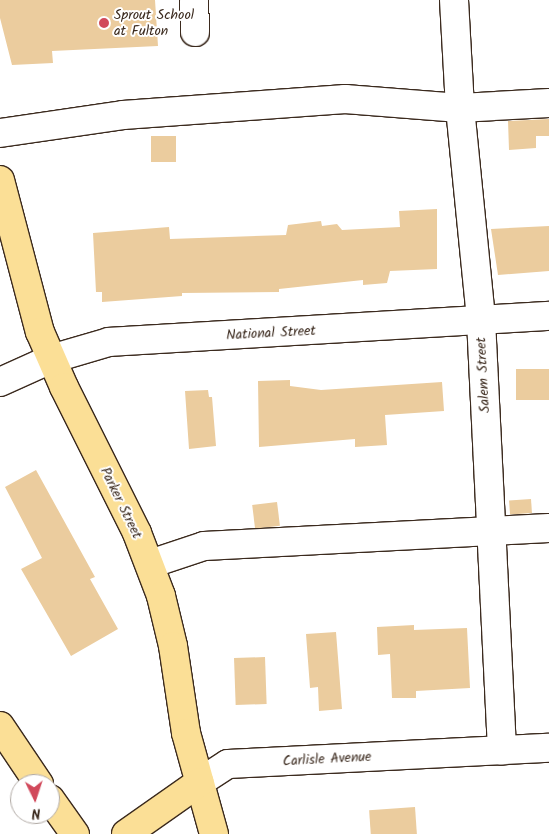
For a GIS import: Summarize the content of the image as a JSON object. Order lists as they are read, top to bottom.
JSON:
{
  "streets": {
    "main road": ["Parker Street", "Carlisle Avenue"],
    "street": ["National Street", "Salem Street"]
  },
  "crossings": [
    ["National Street", "Salem Street"],
    ["National Street", "Parker Street"],
    ["Salem Street", "Carlisle Avenue"],
    ["Parker Street", "Carlisle Avenue"]
  ],
  "places": ["Sprout School at Fulton"],
  "north": "bottom"
}
